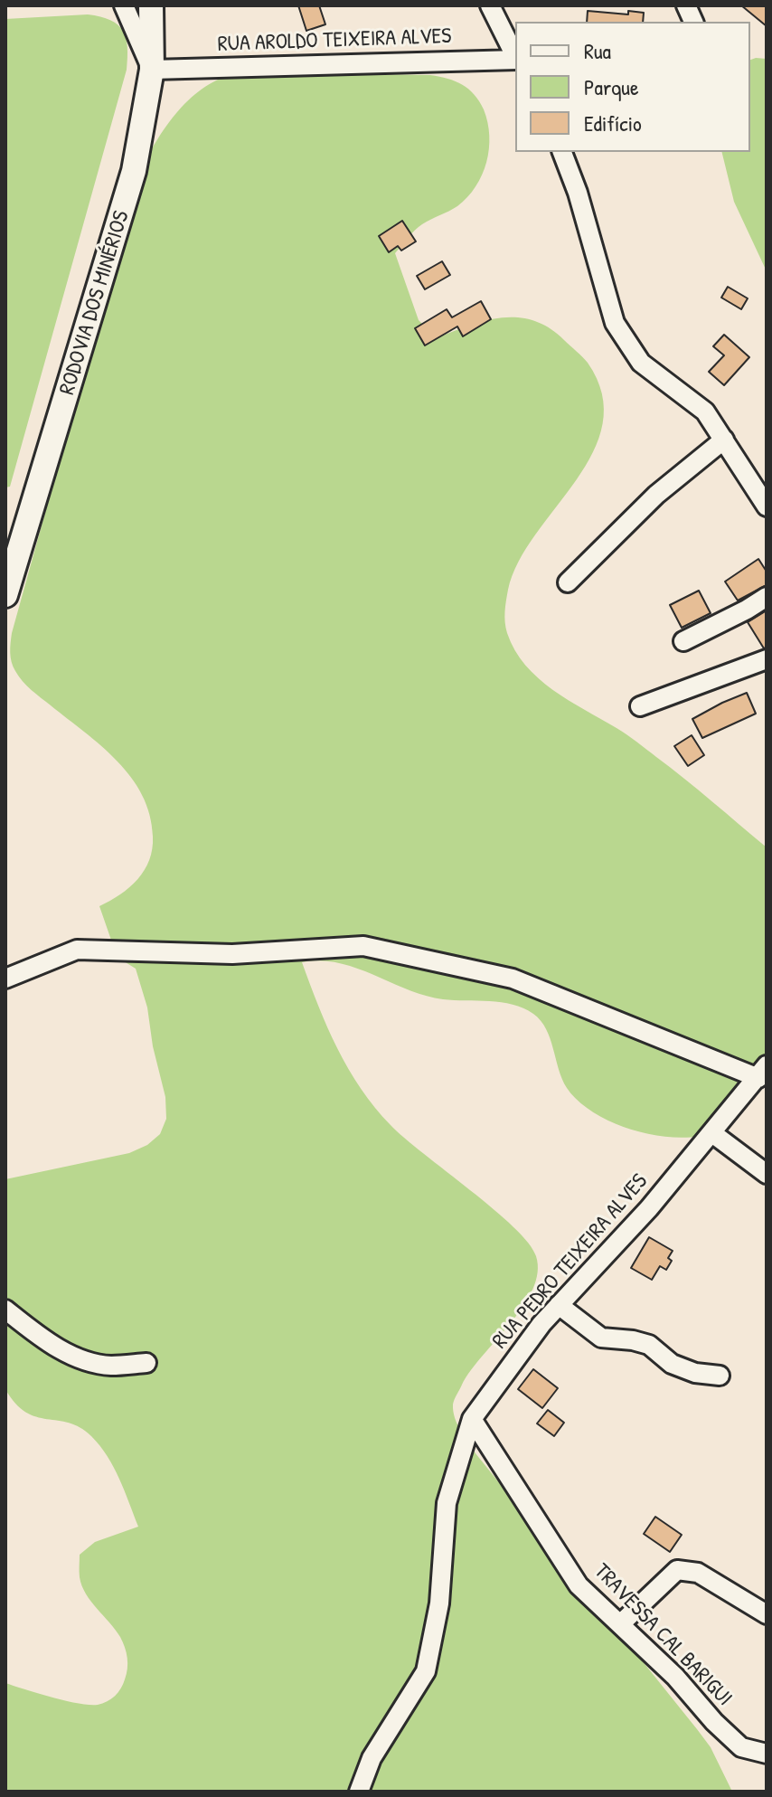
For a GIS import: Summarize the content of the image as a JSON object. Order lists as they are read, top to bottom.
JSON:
{
  "streets": {
    "main road": ["RODOVIA DOS MINÉRIOS"],
    "street": ["RUA AROLDO TEIXEIRA ALVES", "RUA PEDRO TEIXEIRA ALVES", "TRAVESSA CAL BARIGUI"]
  },
  "crossings": [
    ["RUA AROLDO TEIXEIRA ALVES", "RODOVIA DOS MINÉRIOS"],
    ["RUA PEDRO TEIXEIRA ALVES", "TRAVESSA CAL BARIGUI"]
  ],
  "legend": ["Rua", "Parque", "Edifício"]
}
